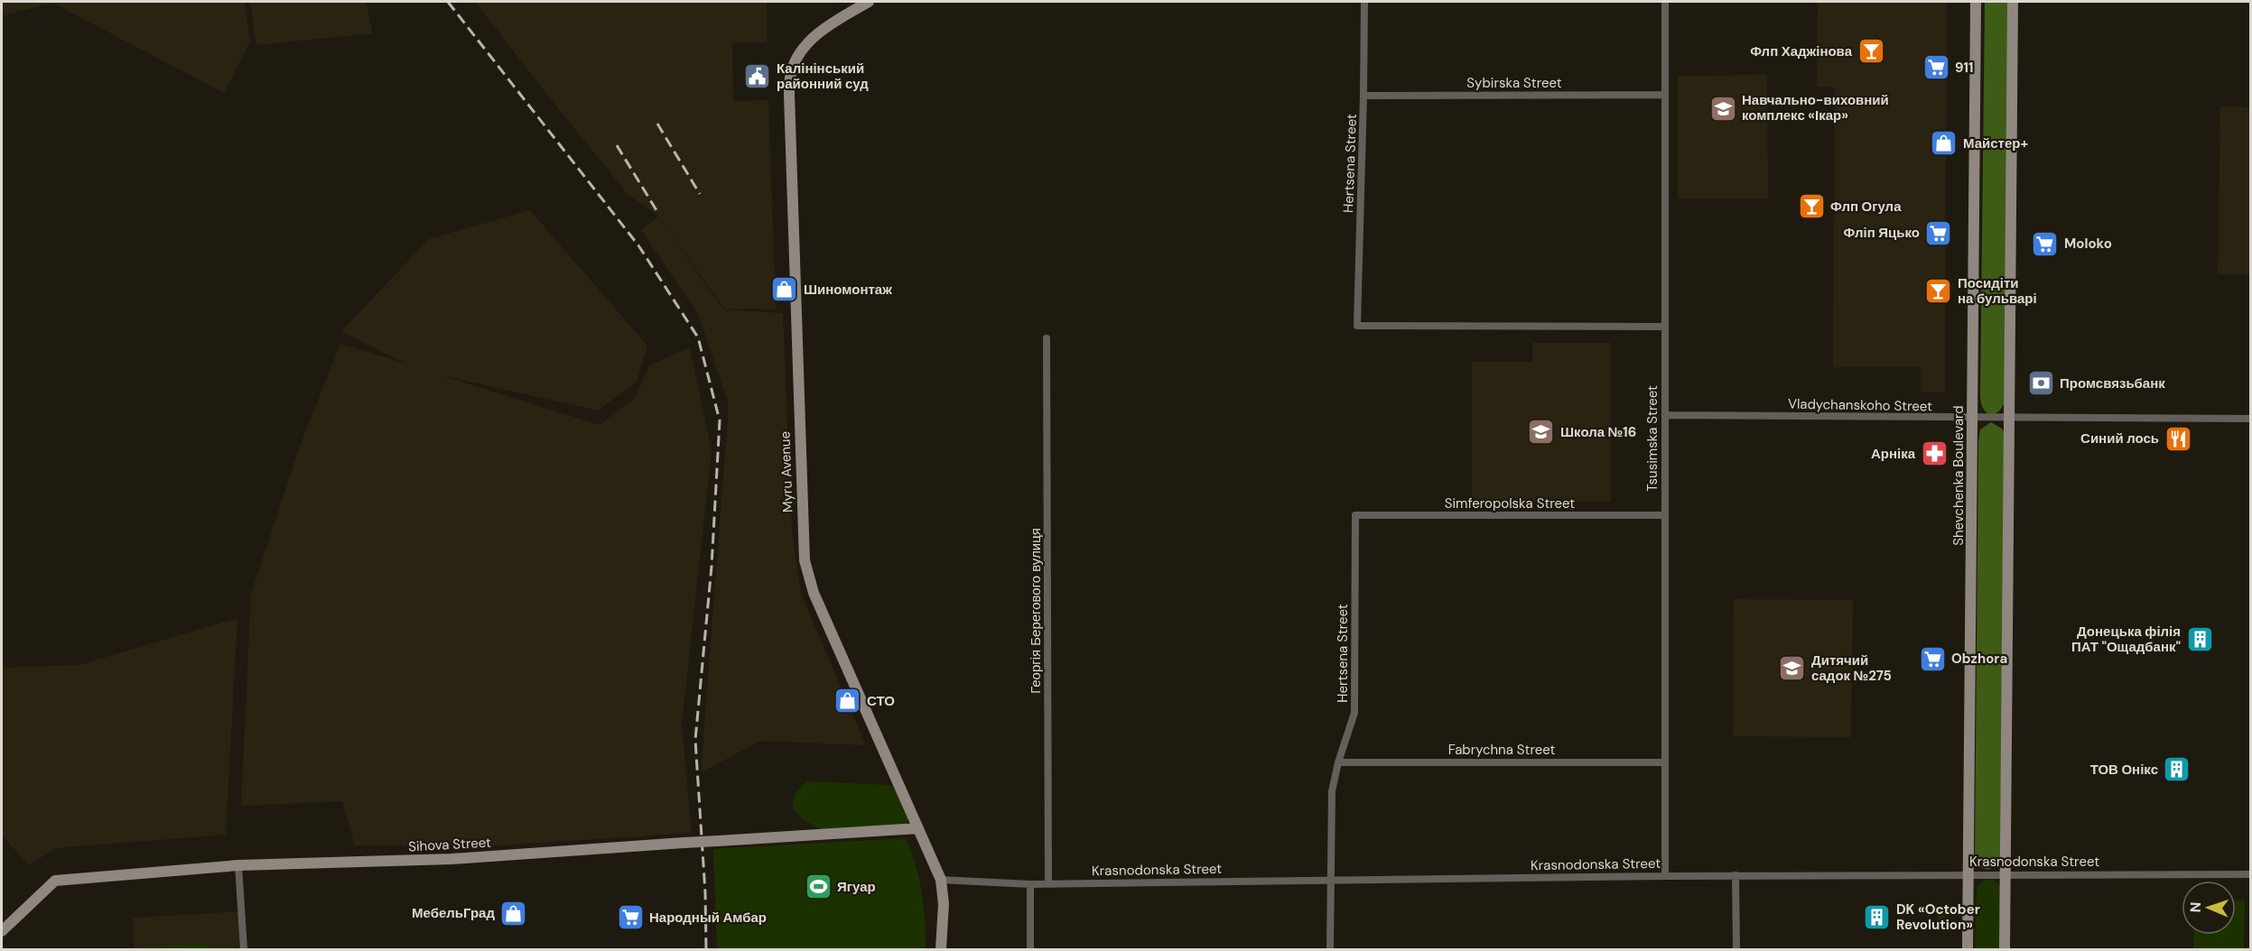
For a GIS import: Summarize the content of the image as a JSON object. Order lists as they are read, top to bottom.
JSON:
{
  "streets": {
    "main road": ["Myru Avenue", "Shevchenka Boulevard", "Sihova Street"],
    "street": [
      "Sybirska Street",
      "Hertsena Street",
      "Vladychanskoho Street",
      "Tsusimska Street",
      "Simferopolska Street",
      "Георгія Берегового вулиця",
      "Fabrychna Street",
      "Krasnodonska Street"
    ]
  },
  "crossings": [
    ["Sybirska Street", "Hertsena Street"],
    ["Sybirska Street", "Tsusimska Street"],
    ["Hertsena Street", "Tsusimska Street"],
    ["Hertsena Street", "Simferopolska Street"],
    ["Hertsena Street", "Fabrychna Street"],
    ["Hertsena Street", "Krasnodonska Street"],
    ["Vladychanskoho Street", "Tsusimska Street"],
    ["Vladychanskoho Street", "Shevchenka Boulevard"],
    ["Tsusimska Street", "Simferopolska Street"],
    ["Tsusimska Street", "Fabrychna Street"],
    ["Tsusimska Street", "Krasnodonska Street"],
    ["Myru Avenue", "Sihova Street"],
    ["Myru Avenue", "Krasnodonska Street"],
    ["Shevchenka Boulevard", "Krasnodonska Street"],
    ["Георгія Берегового вулиця", "Krasnodonska Street"]
  ],
  "places": {
    "bar": ["Флп Хаджінова", "Флп Огула", "Посидіти на бульварі"],
    "supermarket": [
      "911",
      "Фліп Яцько",
      "Moloko",
      "Obzhora",
      "Народный Амбар"
    ],
    "public building": ["Калінінський районний суд"],
    "school or university": ["Навчально-виховний комплекс «Ікар»", "Школа №16", "Дитячий садок №275"],
    "shop": [
      "Майстер+",
      "Шиномонтаж",
      "СТО",
      "МебельГрад"
    ],
    "bank": ["Промсвязьбанк"],
    "restaurant": ["Синий лось"],
    "pharmacy": ["Арніка"],
    "building": ["Донецька філія ПАТ \"Ощадбанк\"", "ТОВ Онікс", "DK «October Revolution»"],
    "sports": ["Ягуар"]
  },
  "north": "left"
}
